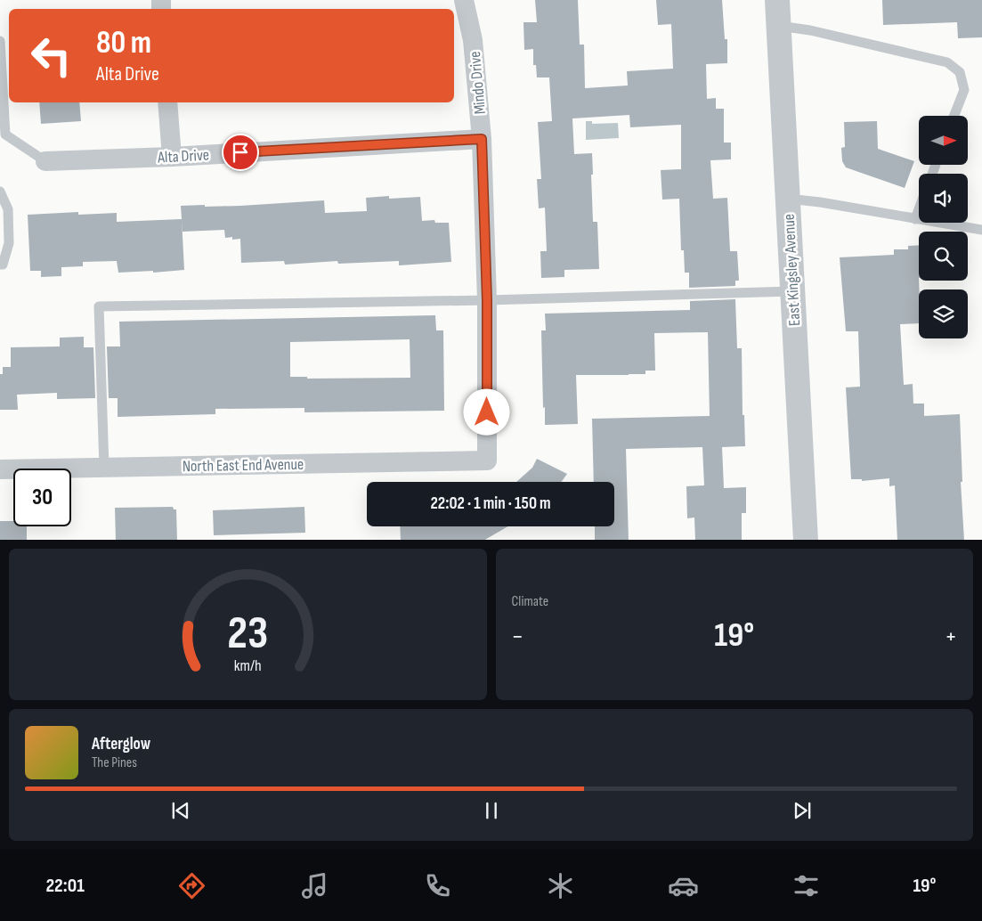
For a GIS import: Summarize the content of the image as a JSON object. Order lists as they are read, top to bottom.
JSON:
{
  "streets": {
    "street": [
      "Mindo Drive",
      "Alta Drive",
      "East Kingsley Avenue",
      "North East End Avenue"
    ]
  },
  "crossings": [
    ["Mindo Drive", "Alta Drive"],
    ["Mindo Drive", "North East End Avenue"]
  ],
  "north": "right",
  "page": {
    "turn": ["80 m", "Alta Drive"],
    "limit": "30",
    "trip": "22:02 · 1 min · 150 m",
    "tile": "Climate",
    "heat": ["−", "19°", "+"],
    "song": ["Afterglow", "The Pines"],
    "tabs": ["22:01", "19°"],
    "gauge": ["23", "km/h"]
  }
}
